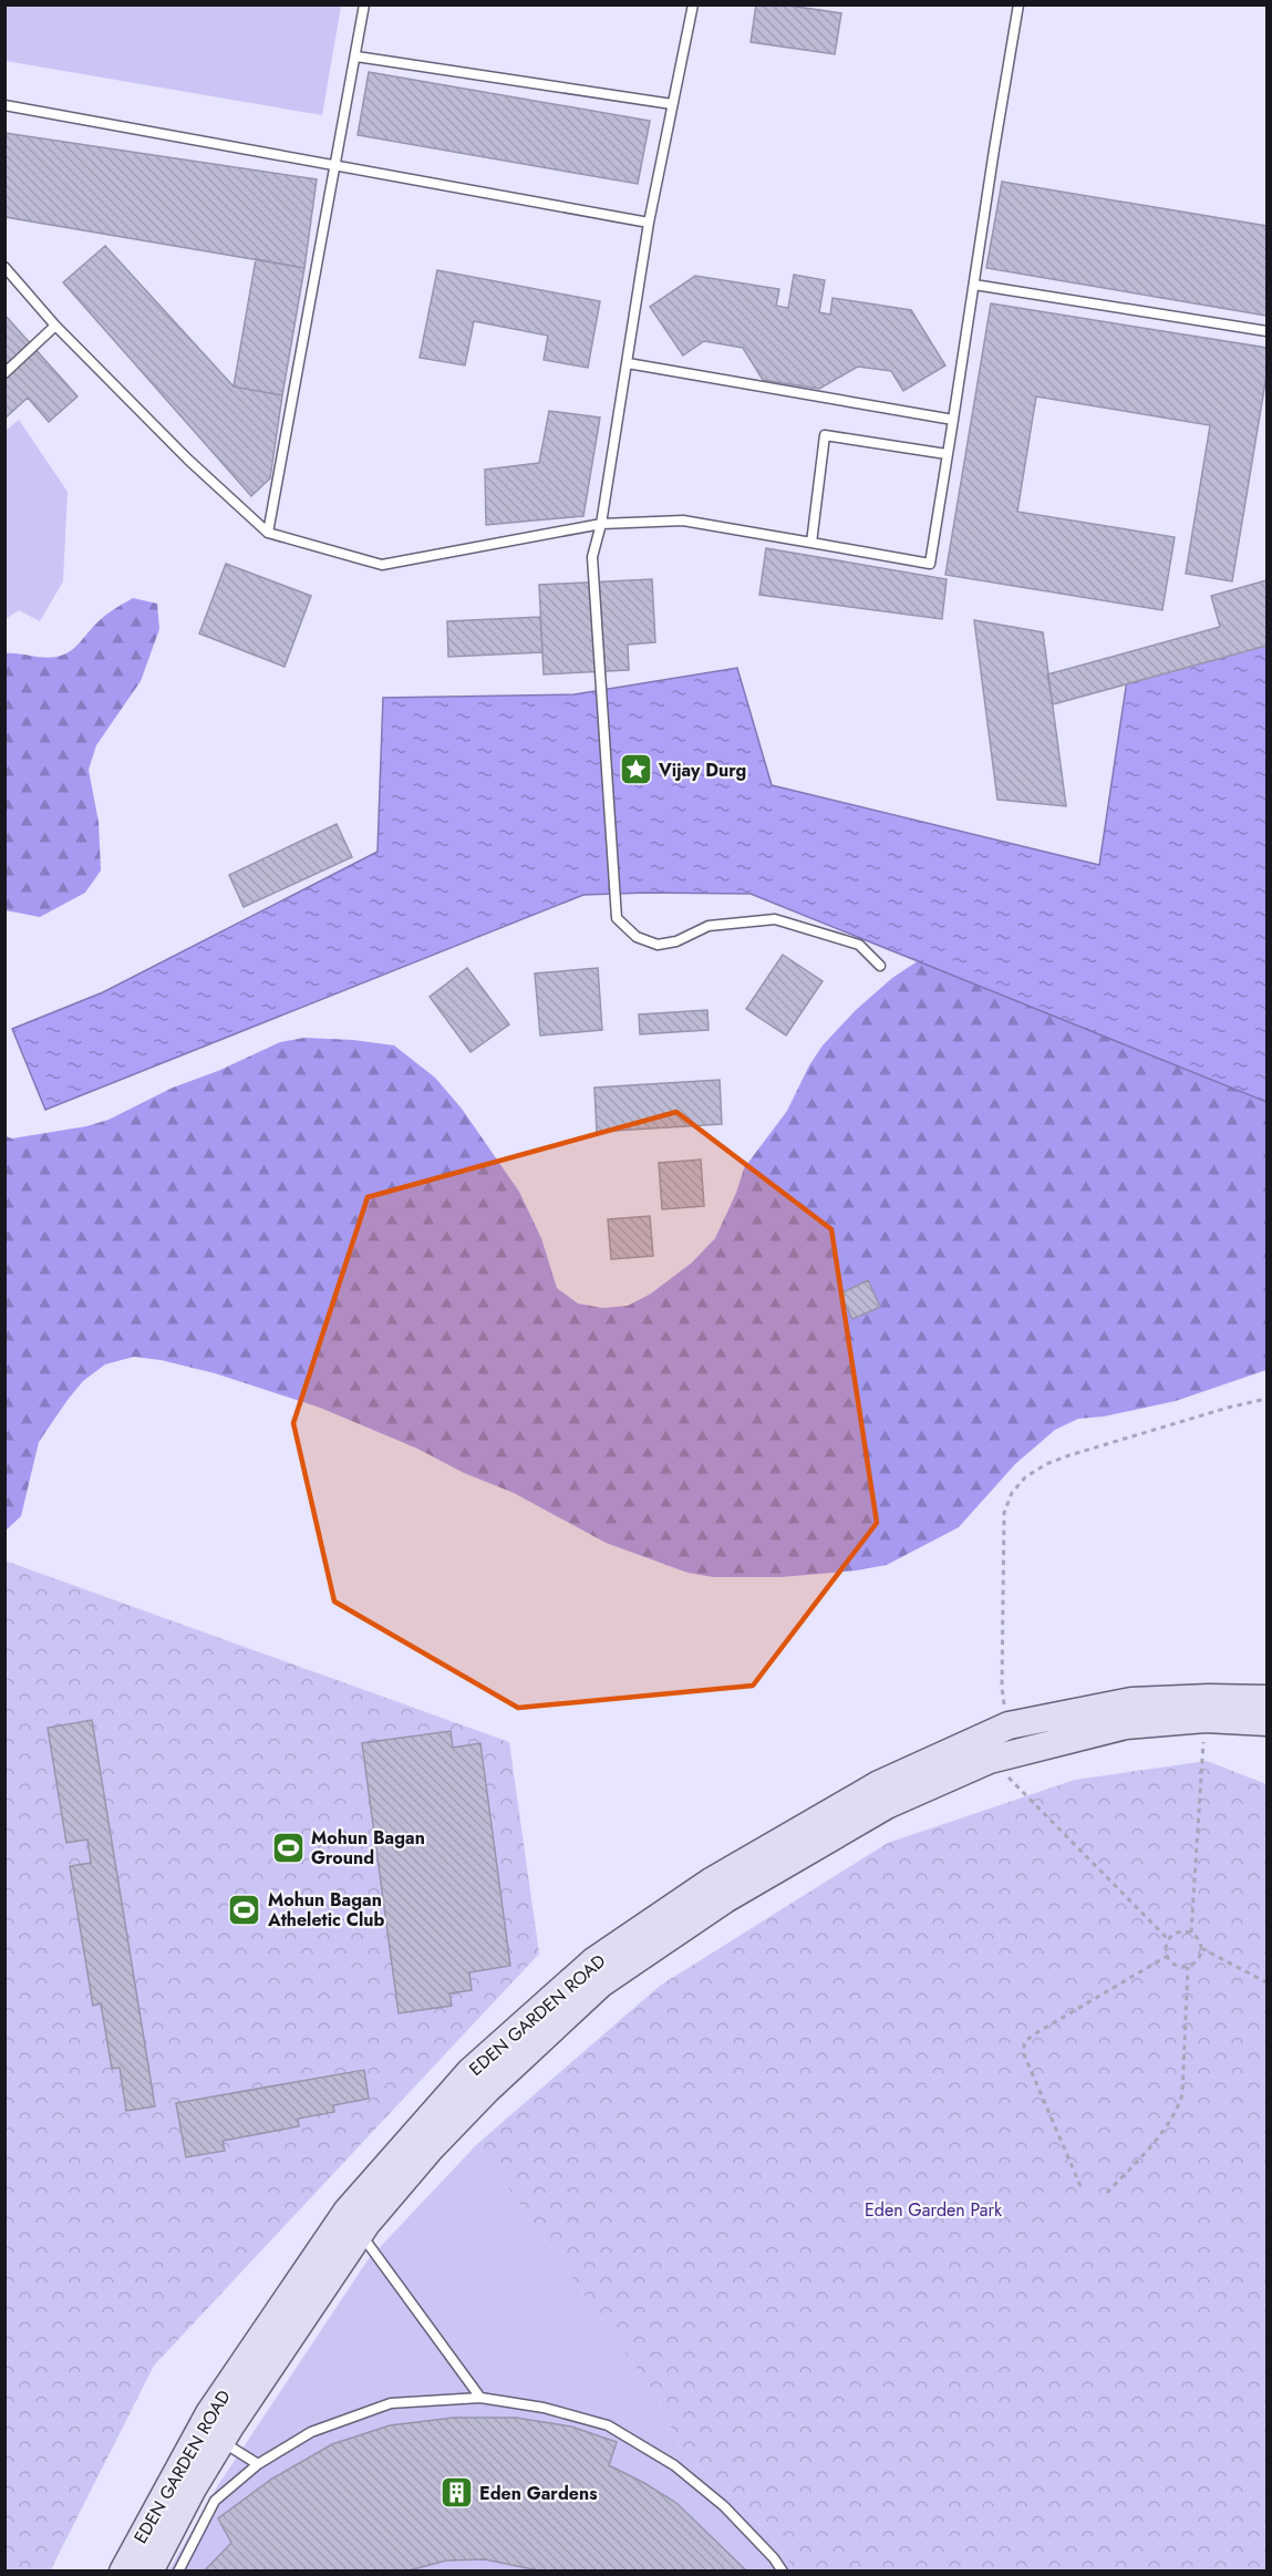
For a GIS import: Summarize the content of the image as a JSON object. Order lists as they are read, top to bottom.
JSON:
{
  "streets": {
    "main road": ["EDEN GARDEN ROAD"]
  },
  "parks": ["Eden Garden Park"],
  "places": {
    "place": ["Vijay Durg"],
    "sports": ["Mohun Bagan Ground", "Mohun Bagan Atheletic Club"],
    "building": ["Eden Gardens"]
  }
}
